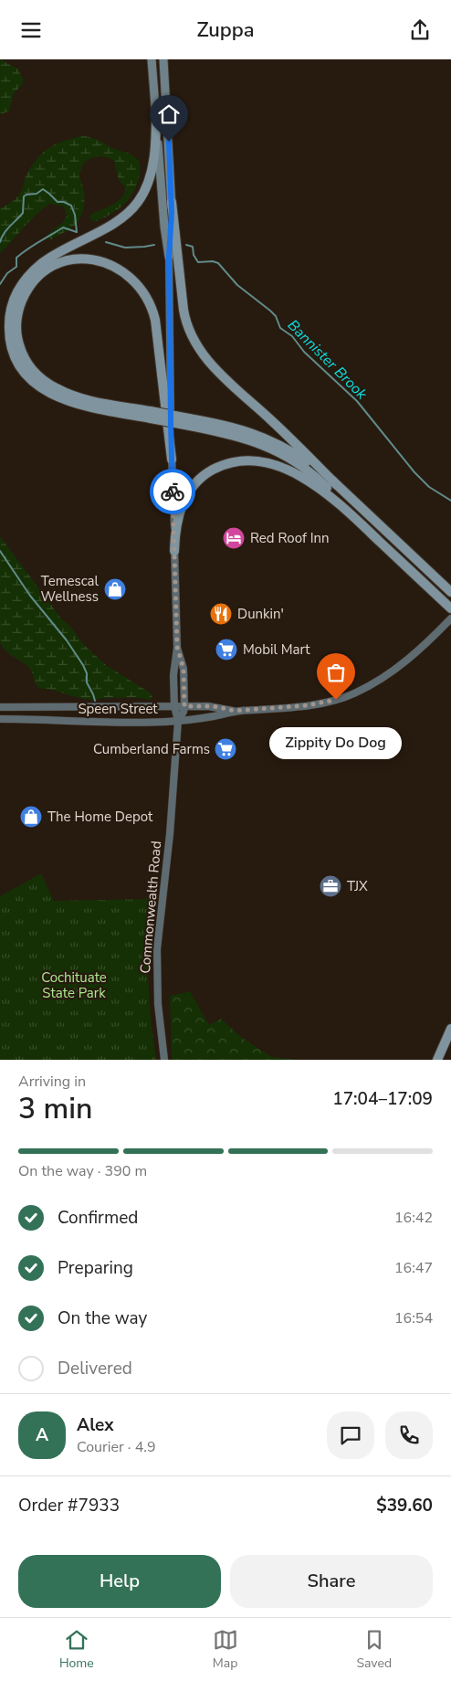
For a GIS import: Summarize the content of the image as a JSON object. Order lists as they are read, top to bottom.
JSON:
{
  "streets": {
    "main road": ["Speen Street", "Commonwealth Road"]
  },
  "crossings": [
    ["Speen Street", "Commonwealth Road"]
  ],
  "water": ["Bannister Brook"],
  "parks": ["Cochituate State Park"],
  "places": {
    "hotel": ["Red Roof Inn"],
    "shop": ["Temescal Wellness", "The Home Depot"],
    "restaurant": ["Dunkin'"],
    "supermarket": ["Mobil Mart", "Cumberland Farms"],
    "other": ["Zippity Do Dog"],
    "office": ["TJX"]
  },
  "page": {
    "header": "Zuppa",
    "bubble": "Zippity Do Dog",
    "heading": ["3 min", "Arriving in", "17:04–17:09"],
    "panel": [
      "Alex",
      "Courier · 4.9",
      "Order #7933",
      "$39.60"
    ],
    "bar": "On the way · 390 m",
    "list": [
      ["Confirmed", "16:42"],
      ["Preparing", "16:47"],
      ["On the way", "16:54"],
      "Delivered"
    ],
    "round": "A",
    "buttons": ["Help", "Share"],
    "tabs": ["Home", "Map", "Saved"]
  }
}
